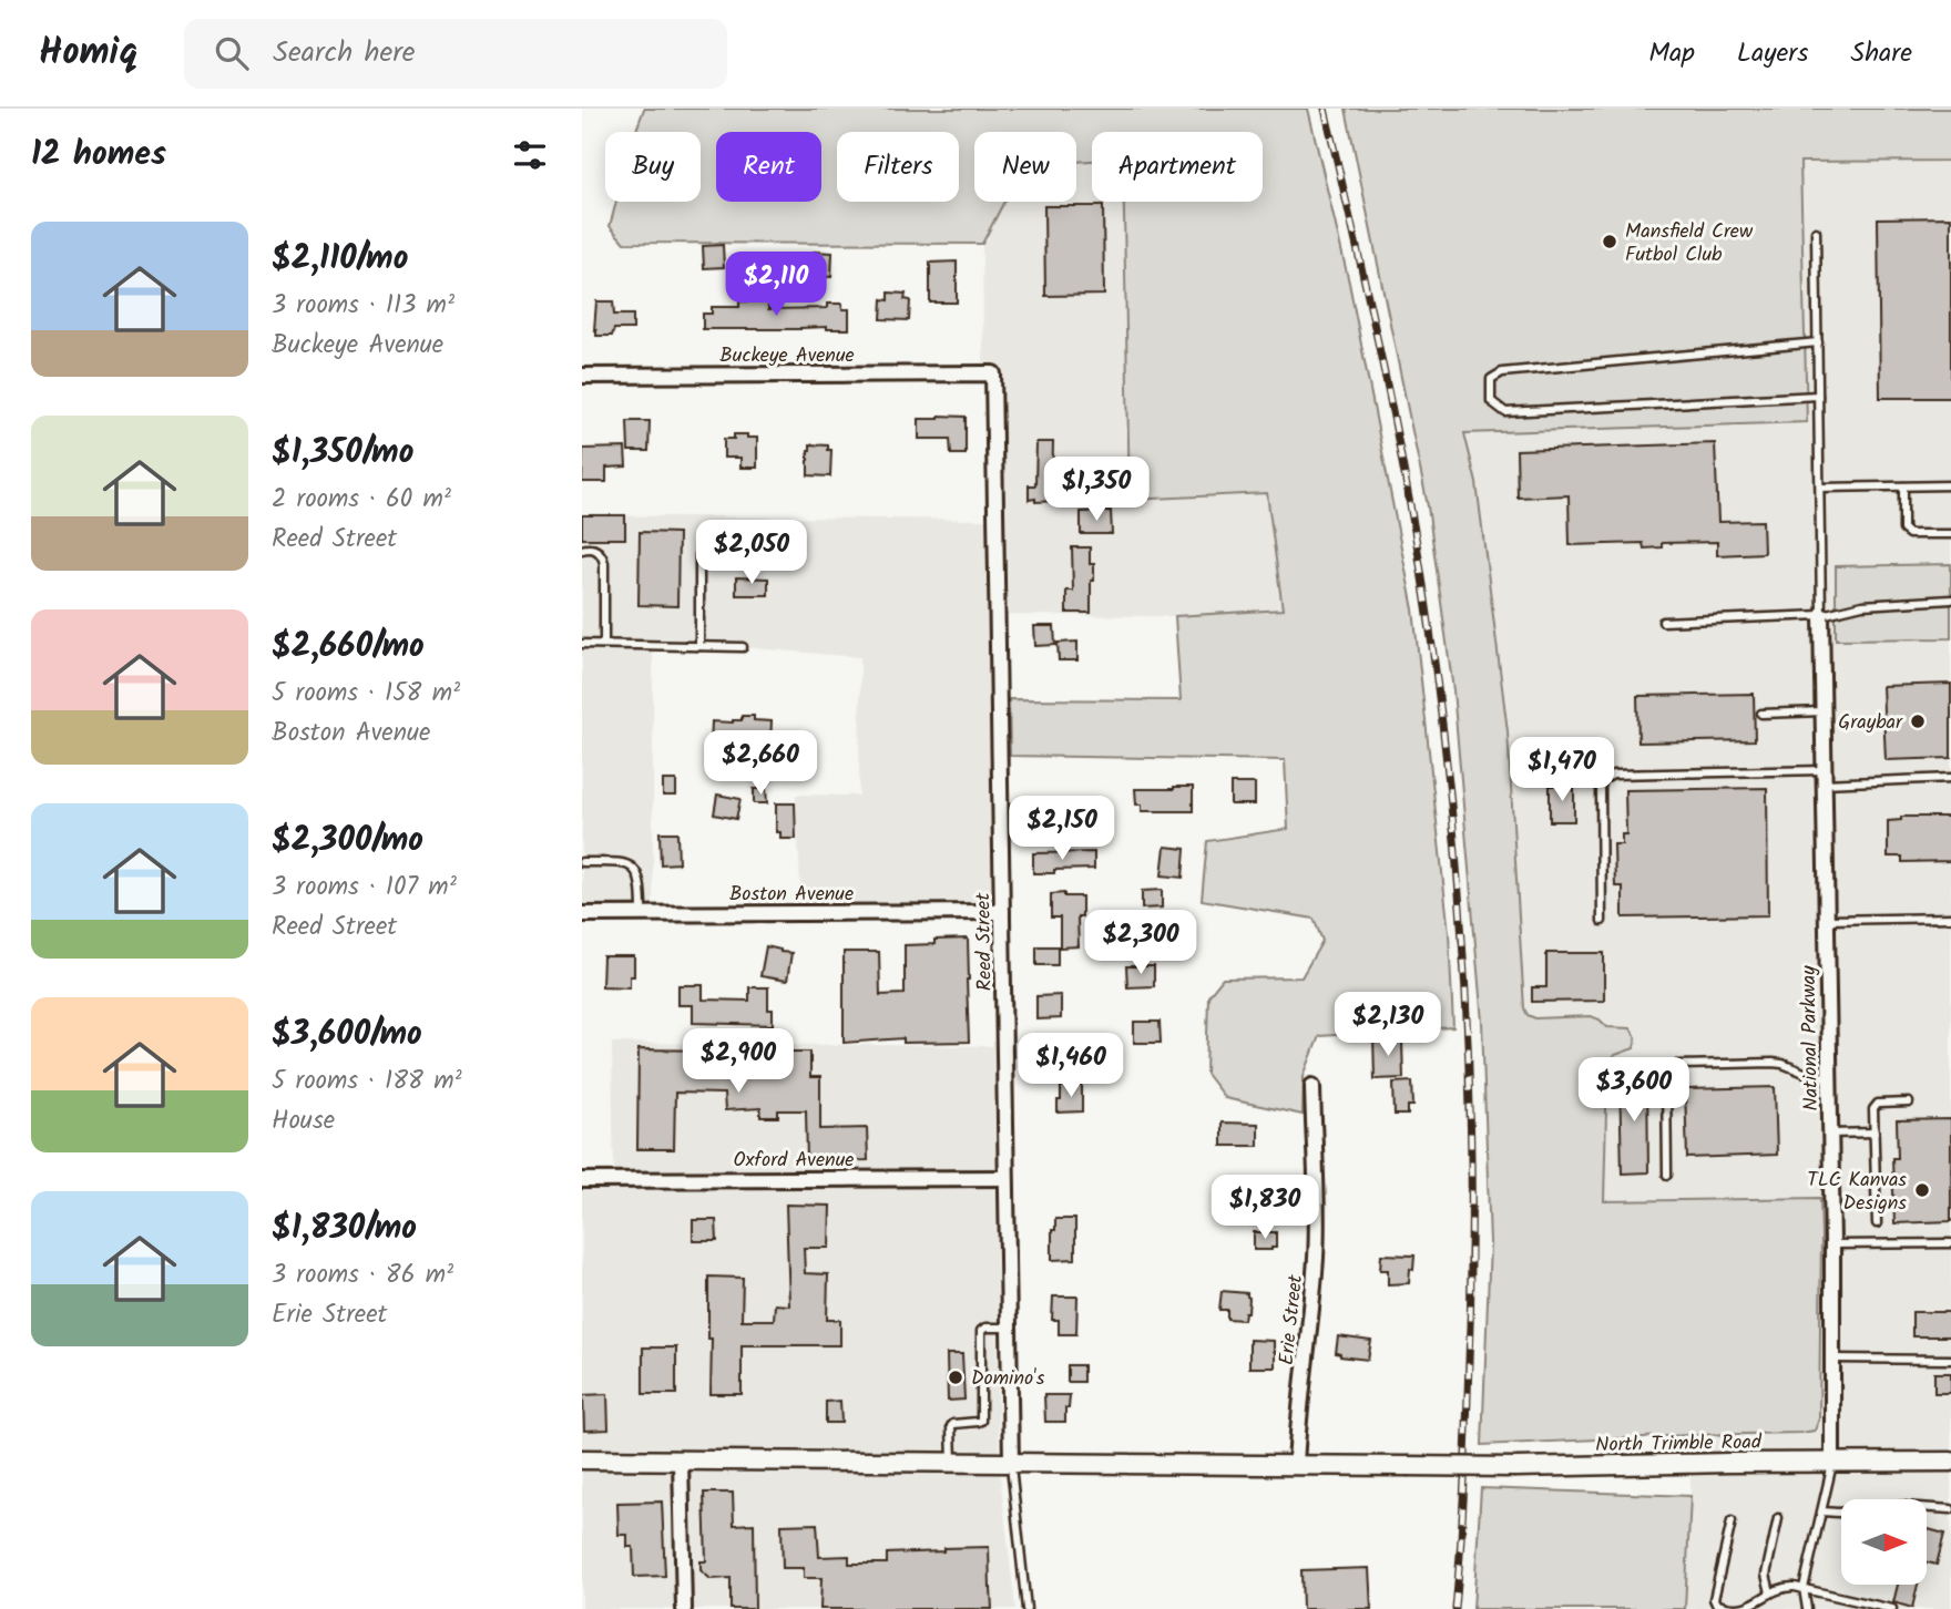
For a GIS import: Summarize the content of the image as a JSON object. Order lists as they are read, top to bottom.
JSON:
{
  "streets": {
    "main road": ["North Trimble Road"],
    "street": [
      "Buckeye Avenue",
      "Boston Avenue",
      "Reed Street",
      "National Parkway",
      "Oxford Avenue",
      "Erie Street"
    ]
  },
  "crossings": [
    ["Buckeye Avenue", "Reed Street"],
    ["Boston Avenue", "Reed Street"],
    ["Reed Street", "Oxford Avenue"],
    ["Reed Street", "North Trimble Road"],
    ["National Parkway", "North Trimble Road"],
    ["Erie Street", "North Trimble Road"]
  ],
  "places": [
    "Mansfield Crew Futbol Club",
    "Graybar",
    "TLC Kanvas Designs",
    "Domino's"
  ],
  "north": "right",
  "page": {
    "header": "Homiq",
    "search": "Search here",
    "nav": ["Map", "Layers", "Share"],
    "heading": "12 homes",
    "chip": [
      "Buy",
      "Rent",
      "Filters",
      "New",
      "Apartment"
    ],
    "list": [
      {
        "name": "$2,110/mo",
        "note": "3 rooms · 113 m² · Buckeye Avenue"
      },
      {
        "name": "$1,350/mo",
        "note": "2 rooms · 60 m² · Reed Street"
      },
      {
        "name": "$2,660/mo",
        "note": "5 rooms · 158 m² · Boston Avenue"
      },
      {
        "name": "$2,300/mo",
        "note": "3 rooms · 107 m² · Reed Street"
      },
      {
        "name": "$3,600/mo",
        "note": "5 rooms · 188 m² · House"
      },
      {
        "name": "$1,830/mo",
        "note": "3 rooms · 86 m² · Erie Street"
      }
    ],
    "price": [
      "$2,110",
      "$1,350",
      "$2,050",
      "$2,660",
      "$1,470",
      "$2,150",
      "$2,300",
      "$2,130",
      "$2,900",
      "$1,460",
      "$3,600",
      "$1,830"
    ]
  }
}
